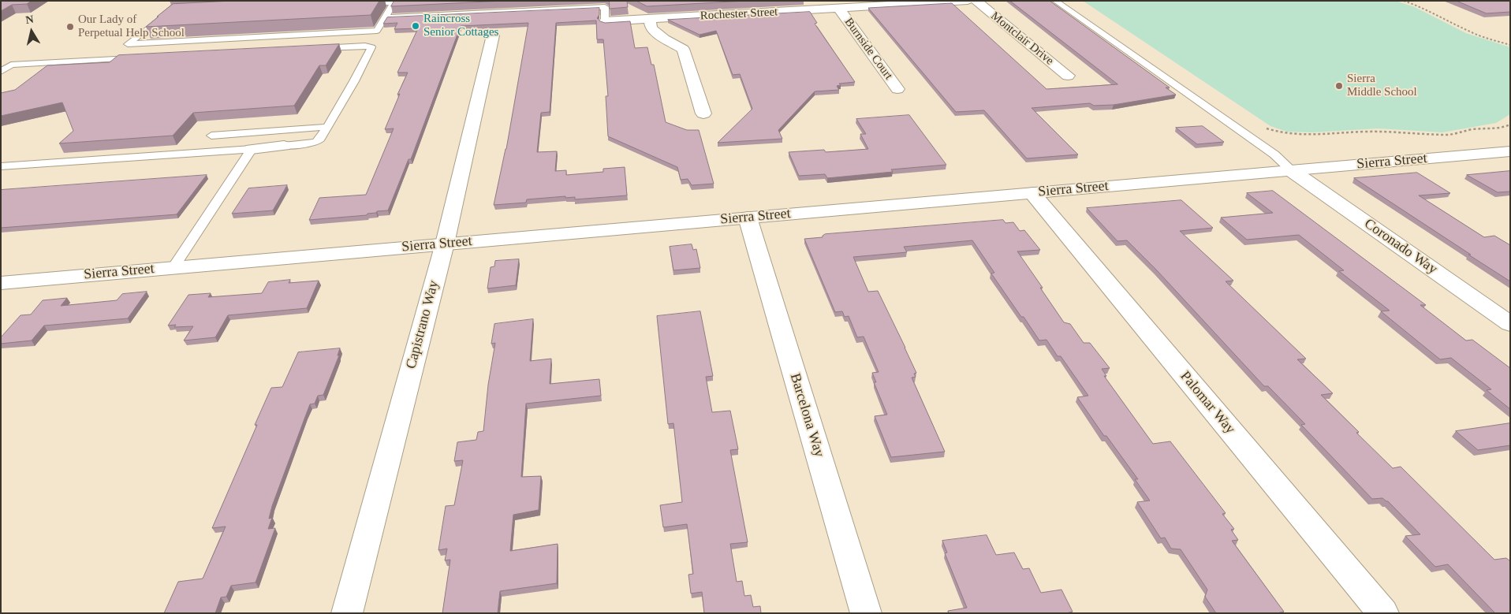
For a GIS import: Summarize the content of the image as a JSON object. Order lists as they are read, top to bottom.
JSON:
{
  "streets": {
    "street": [
      "Rochester Street",
      "Montclair Drive",
      "Burnside Court",
      "Sierra Street",
      "Coronado Way",
      "Capistrano Way",
      "Palomar Way",
      "Barcelona Way"
    ]
  },
  "crossings": [
    ["Rochester Street", "Burnside Court"],
    ["Sierra Street", "Coronado Way"],
    ["Sierra Street", "Capistrano Way"],
    ["Sierra Street", "Palomar Way"],
    ["Sierra Street", "Barcelona Way"]
  ],
  "places": ["Raincross Senior Cottages", "Our Lady of Perpetual Help School", "Sierra Middle School"],
  "north": "top"
}
